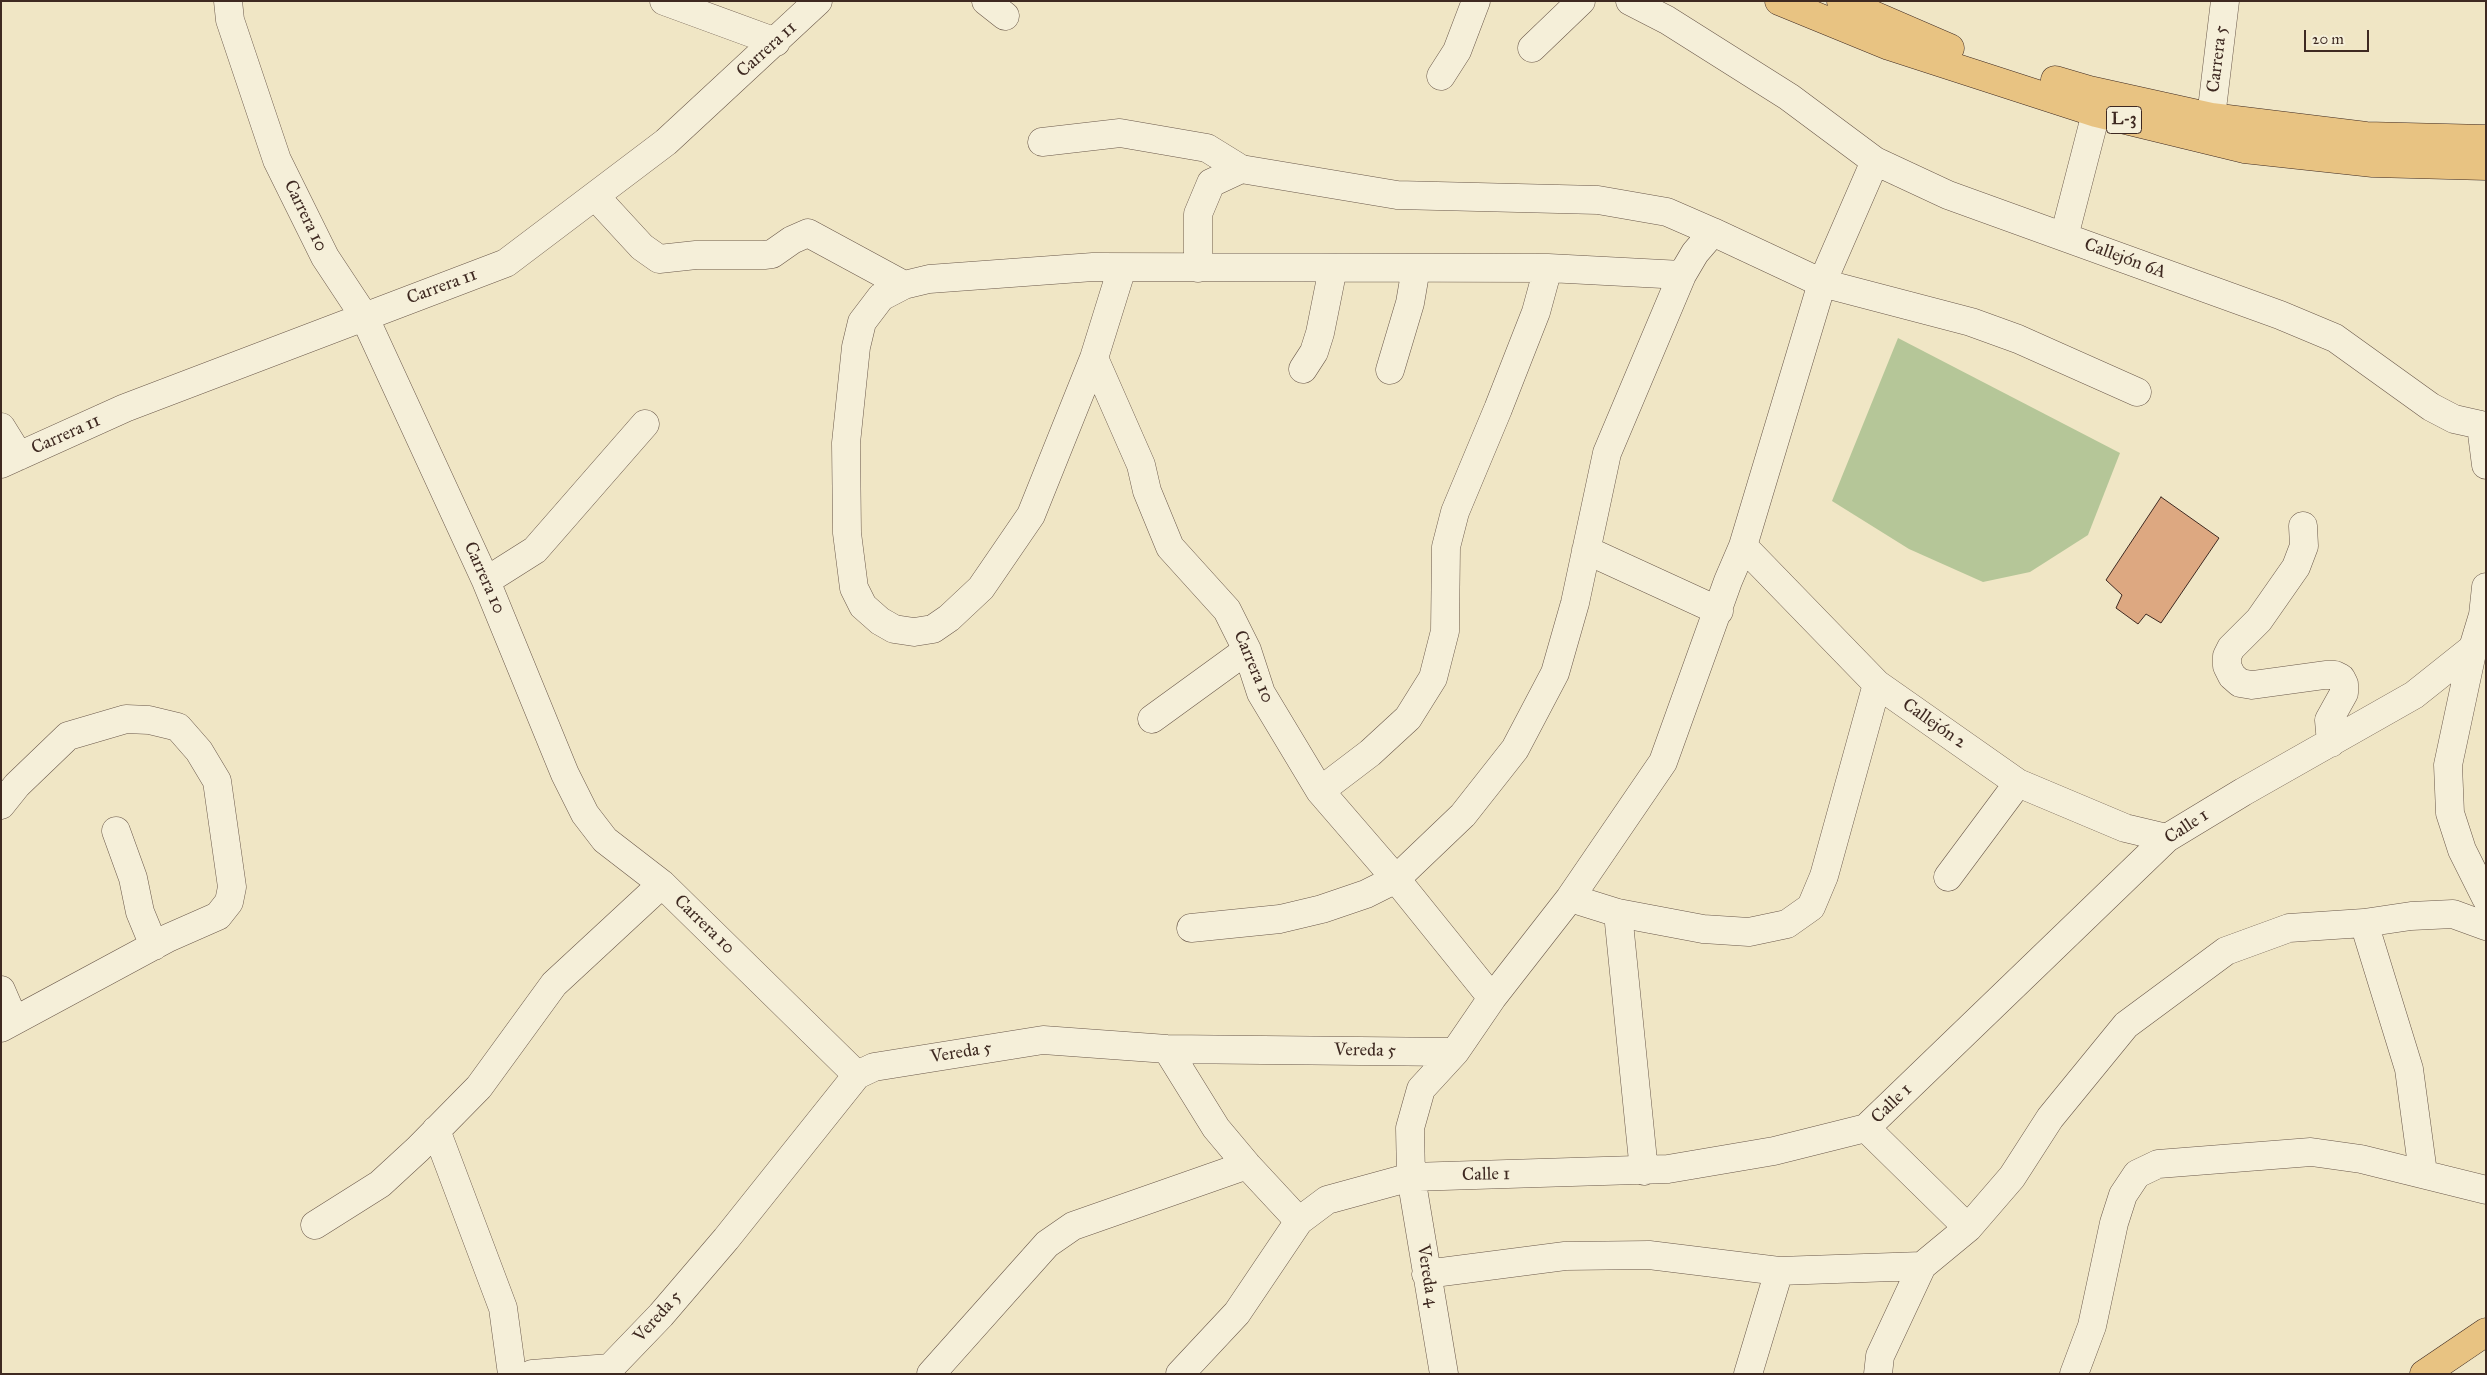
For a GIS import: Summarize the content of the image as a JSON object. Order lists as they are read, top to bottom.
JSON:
{
  "streets": {
    "main road": ["L-3"],
    "street": [
      "Carrera 11",
      "Carrera 5",
      "Carrera 10",
      "Callejón 6A",
      "Callejón 2",
      "Calle 1",
      "Vereda 5",
      "Vereda 4"
    ]
  },
  "crossings": [
    ["Carrera 11", "Carrera 10"],
    ["Carrera 5", "L-3"],
    ["Carrera 10", "Vereda 5"],
    ["Carrera 10", "Vereda 4"],
    ["Callejón 2", "Calle 1"],
    ["Callejón 2", "Vereda 4"],
    ["Calle 1", "Vereda 4"],
    ["Vereda 5", "Vereda 4"]
  ],
  "scale_bar": "20 m"
}
